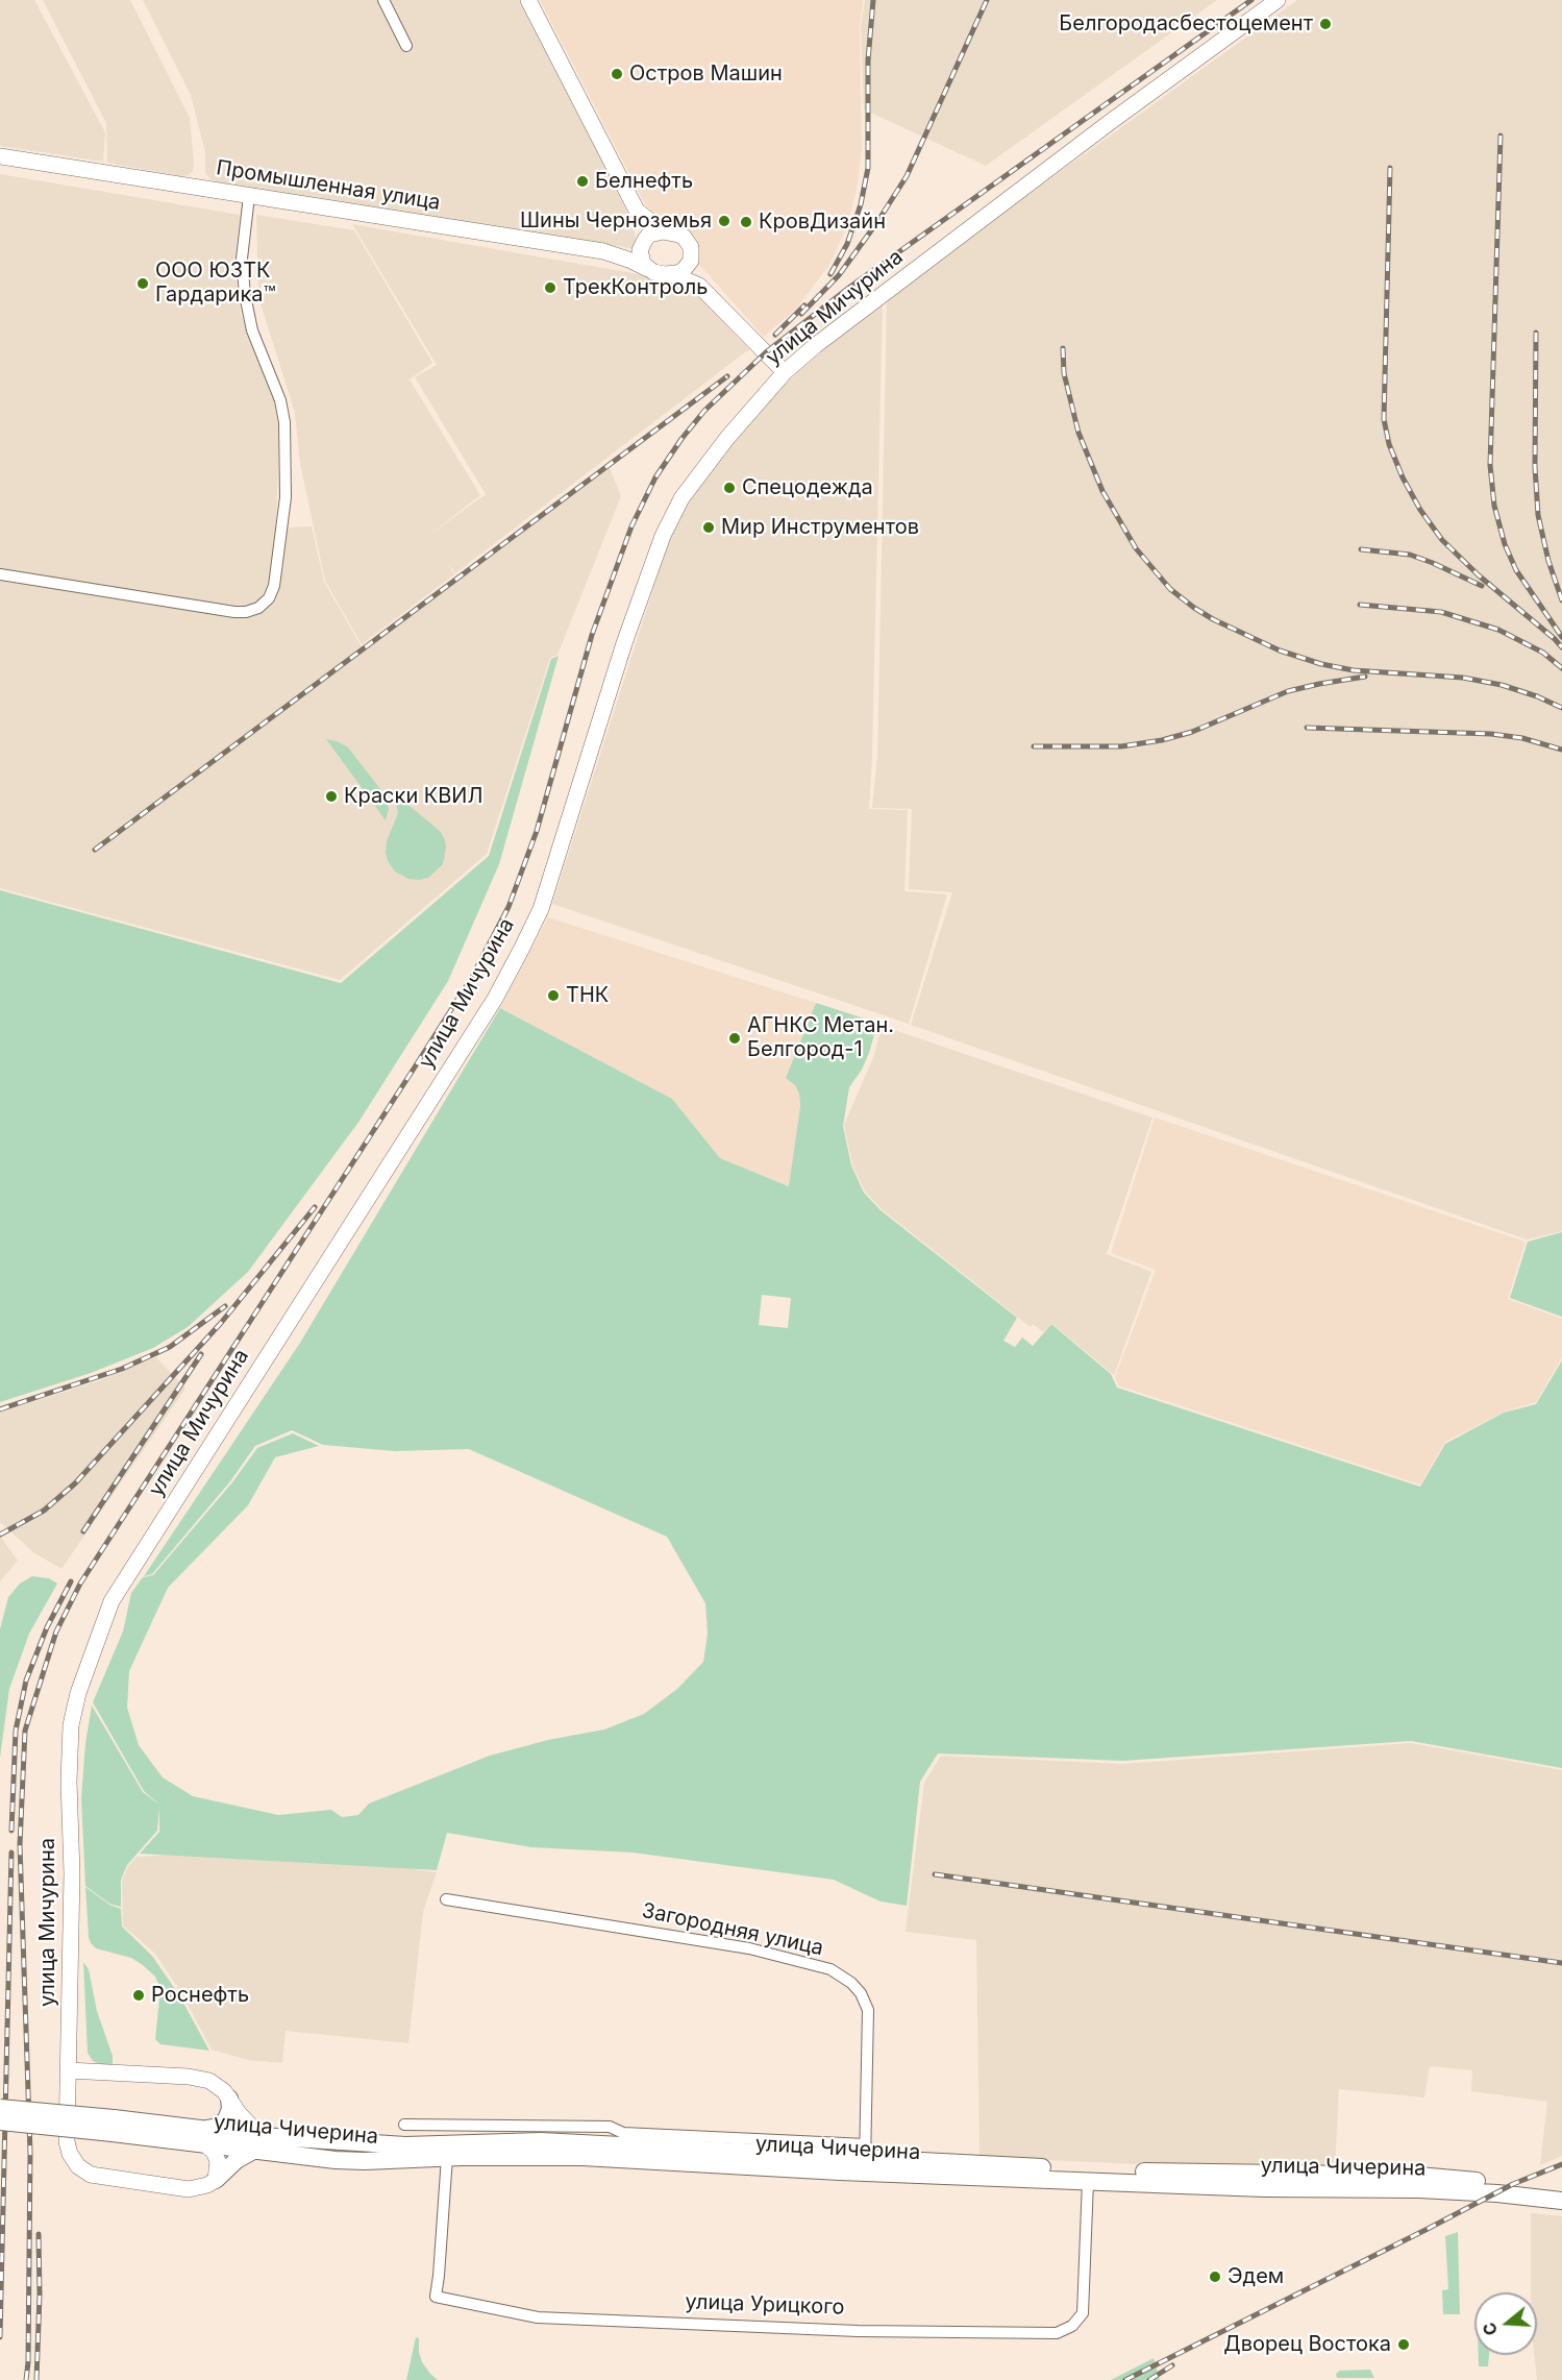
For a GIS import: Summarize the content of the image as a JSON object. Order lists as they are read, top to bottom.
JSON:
{
  "streets": {
    "main road": ["Промышленная улица", "улица Мичурина", "улица Чичерина"],
    "street": ["Загородняя улица", "улица Урицкого"]
  },
  "crossings": [
    ["улица Мичурина", "улица Чичерина"],
    ["Загородняя улица", "улица Чичерина"],
    ["улица Чичерина", "улица Урицкого"]
  ],
  "places": [
    "Белгородасбестоцемент",
    "Остров Машин",
    "Белнефть",
    "Шины Черноземья",
    "КровДизайн",
    "ООО ЮЗТК Гардарика™",
    "ТрекКонтроль",
    "Спецодежда",
    "Мир Инструментов",
    "Краски КВИЛ",
    "ТНК",
    "АГНКС Метан. Белгород-1",
    "Роснефть",
    "Эдем",
    "Дворец Востока"
  ],
  "north": "left"
}
